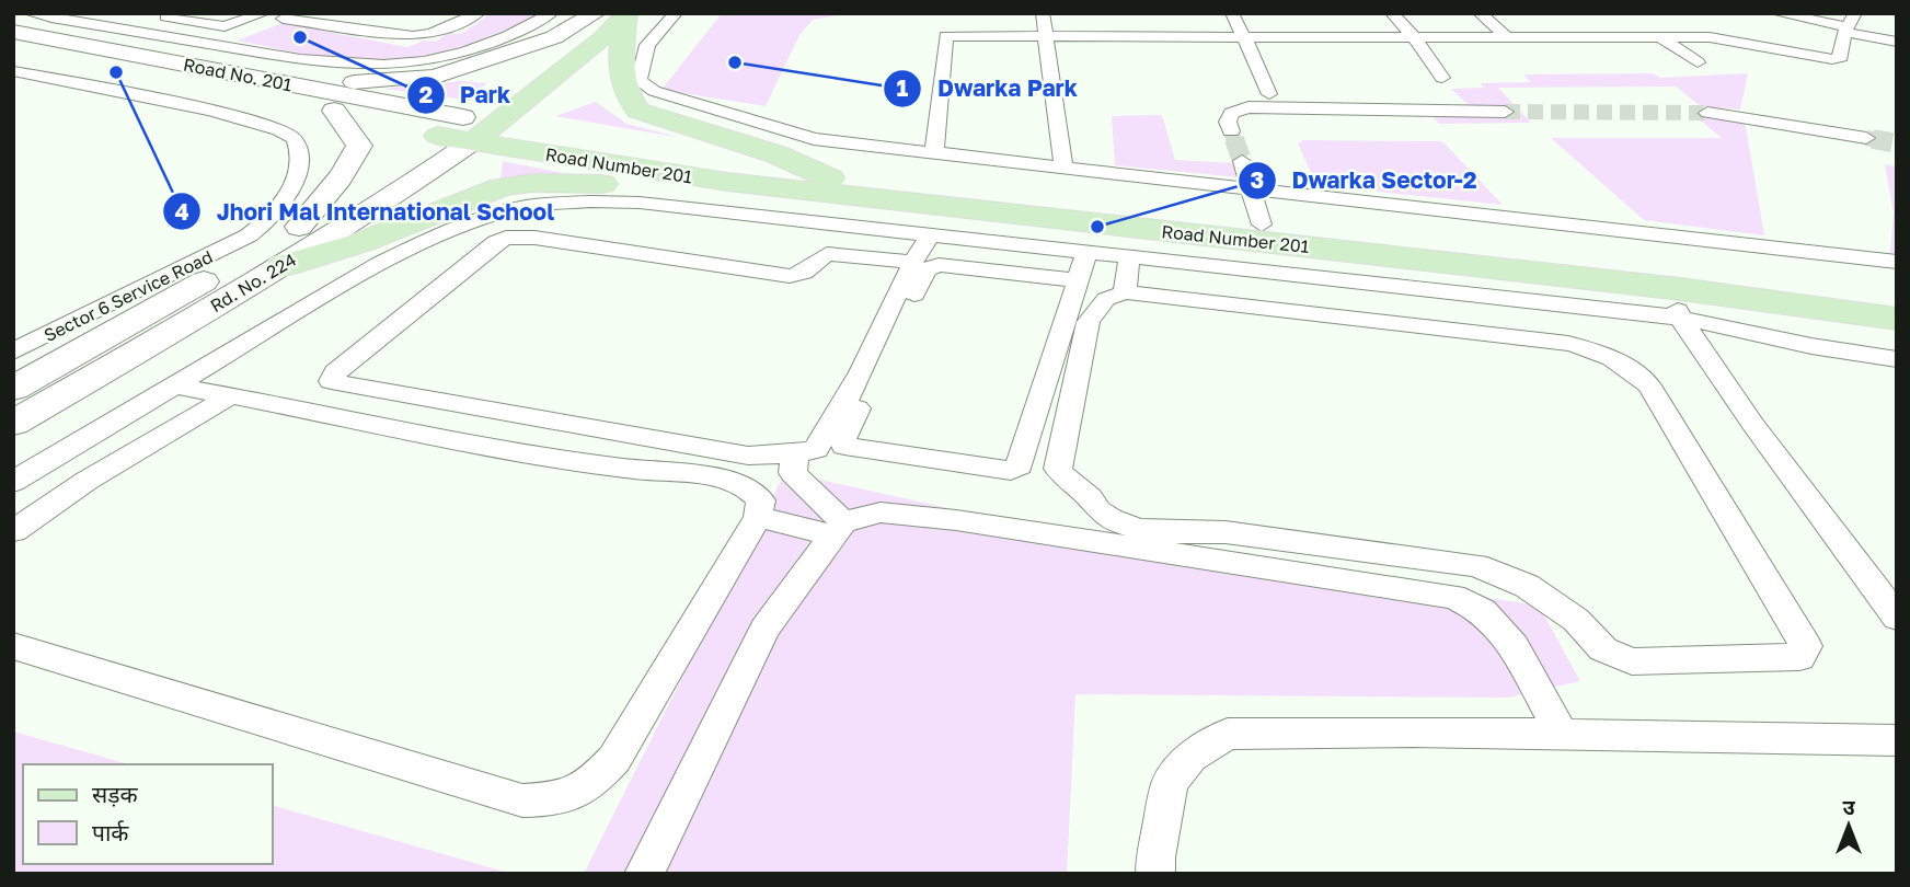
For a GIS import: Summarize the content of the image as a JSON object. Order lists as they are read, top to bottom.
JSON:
{
  "streets": {
    "main road": ["Road No. 201", "Road Number 201", "Rd. No. 224"],
    "street": ["Sector 6 Service Road"]
  },
  "crossings": [
    ["Road No. 201", "Road Number 201"],
    ["Road No. 201", "Rd. No. 224"],
    ["Road Number 201", "Rd. No. 224"]
  ],
  "places": [
    "Park",
    "Dwarka Park",
    "Jhori Mal International School",
    "Dwarka Sector-2"
  ],
  "legend": ["सड़क", "पार्क"],
  "north": "top"
}
